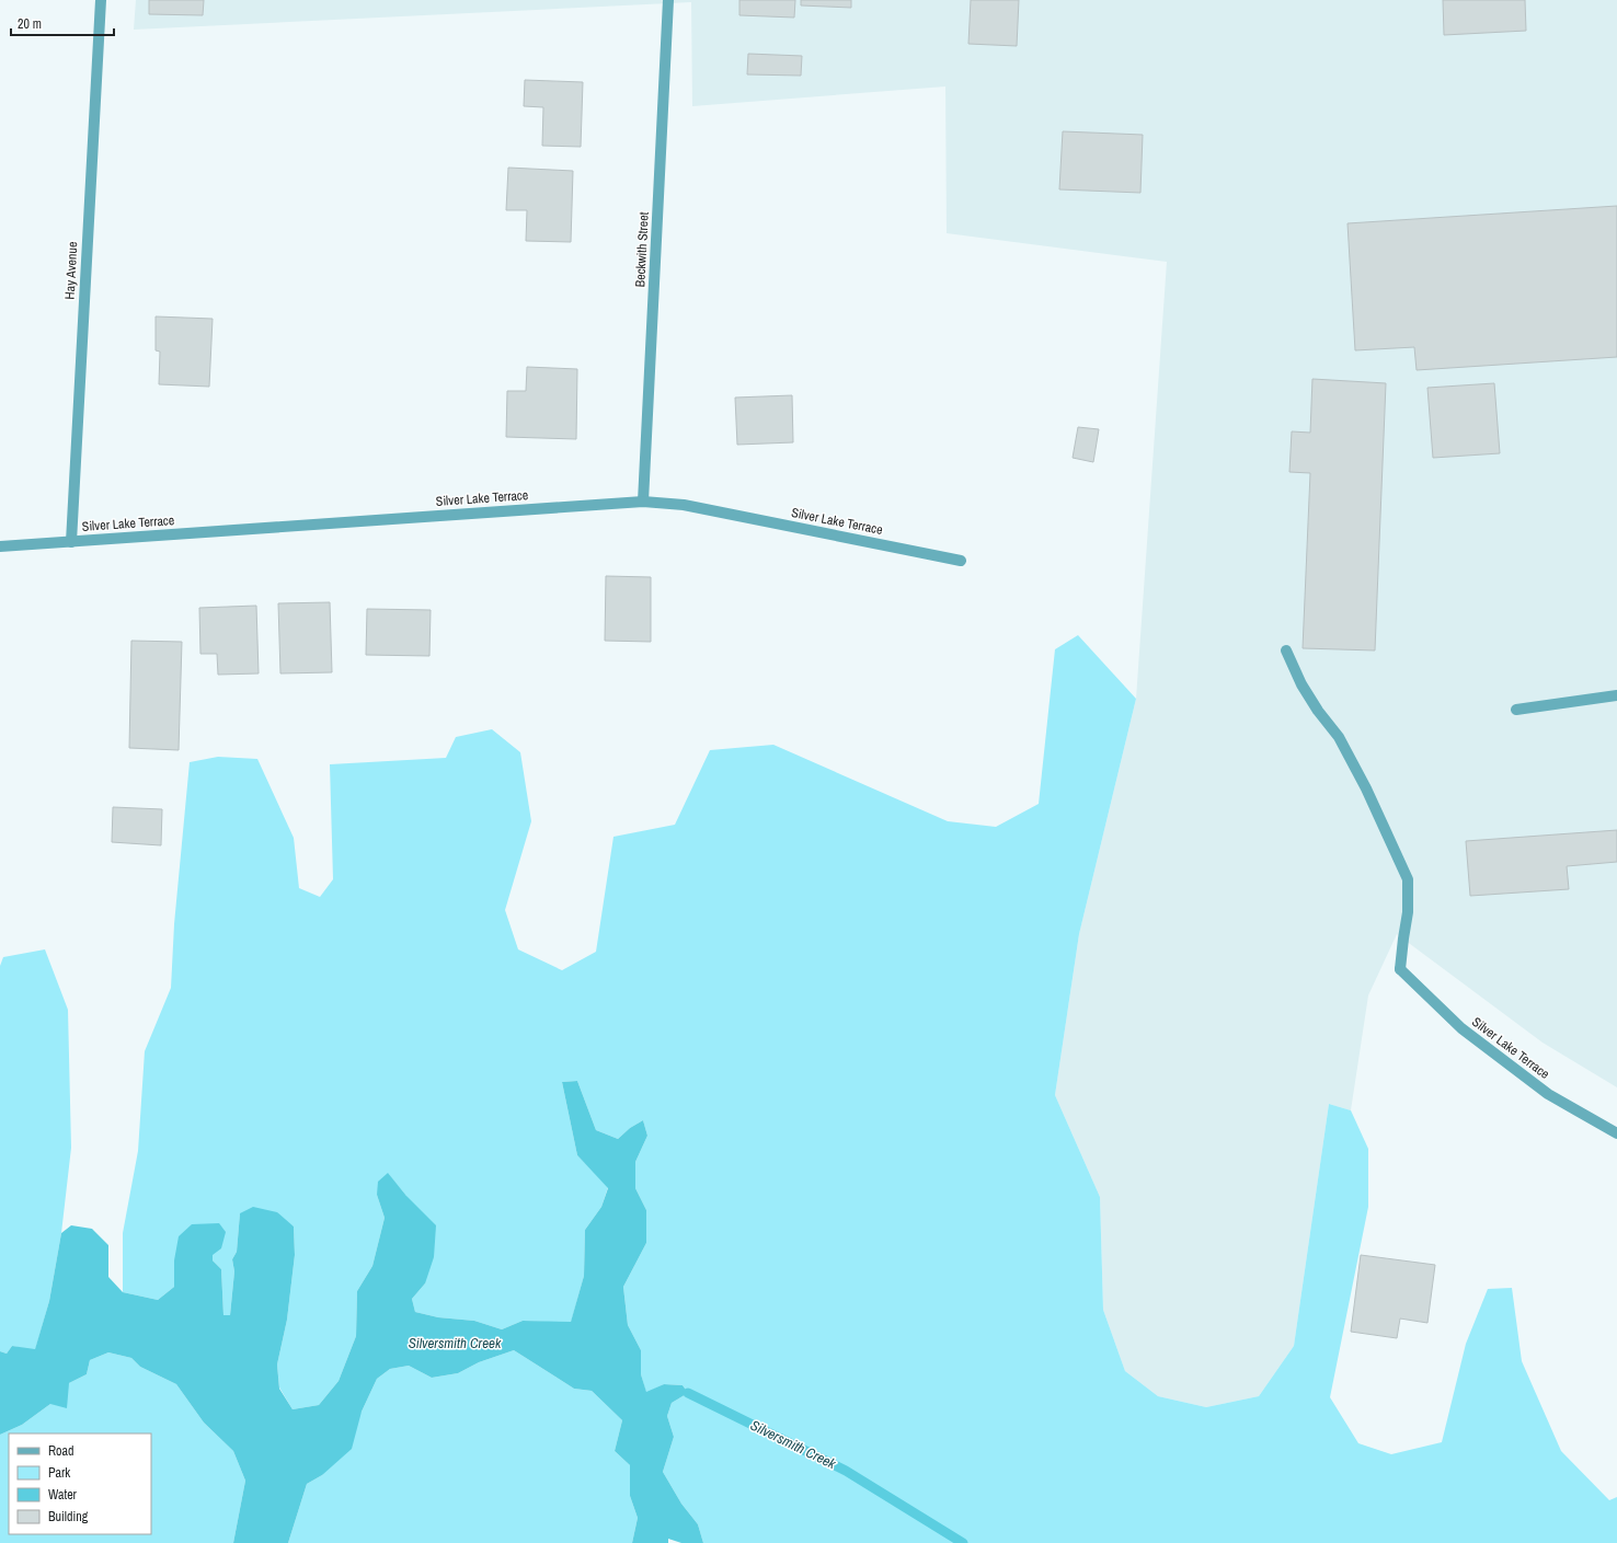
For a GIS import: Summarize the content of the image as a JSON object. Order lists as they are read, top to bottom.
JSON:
{
  "streets": {
    "street": ["Beckwith Street", "Hay Avenue", "Silver Lake Terrace"]
  },
  "crossings": [
    ["Beckwith Street", "Silver Lake Terrace"],
    ["Hay Avenue", "Silver Lake Terrace"]
  ],
  "water": ["Silversmith Creek"],
  "legend": [
    "Road",
    "Park",
    "Water",
    "Building"
  ],
  "scale_bar": "20 m"
}
